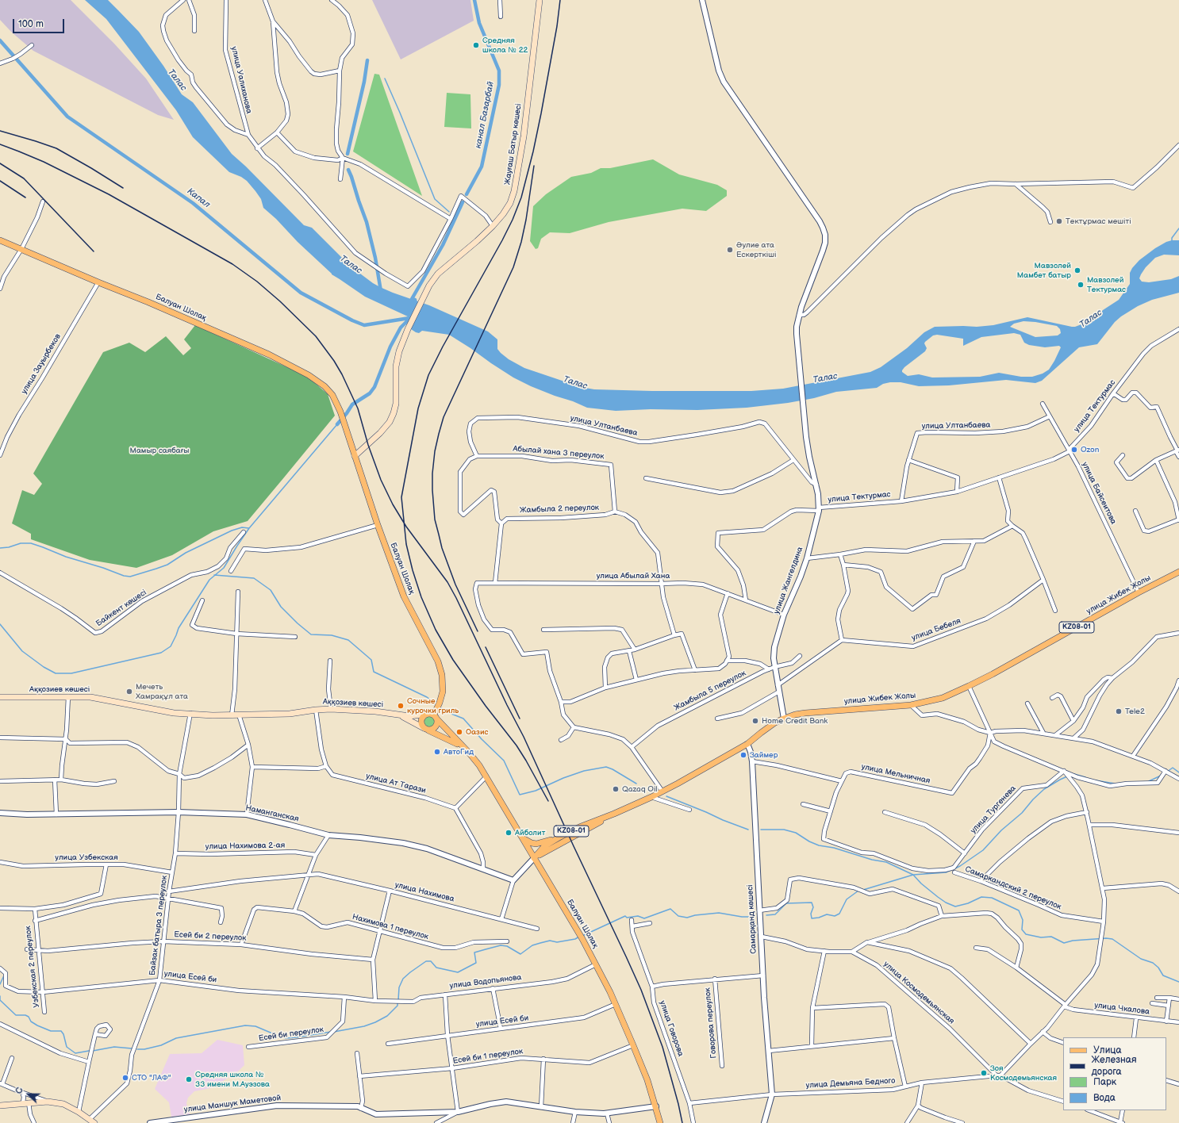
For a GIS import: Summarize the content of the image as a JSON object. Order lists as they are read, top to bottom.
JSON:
{
  "streets": {
    "main road": [
      "Жауғаш Батыр көшесі",
      "Балуан Шолақ",
      "улица Жибек Жолы",
      "KZ08-01",
      "Аққозиев көшесі"
    ],
    "street": [
      "улица Уалиханова",
      "улица Зауырбеков",
      "улица Тектурмас",
      "улица Ултанбаева",
      "Абылай хана 3 переулок",
      "улица Байсеитова",
      "Жамбыла 2 переулок",
      "улица Абылай Хана",
      "улица Жангелдина",
      "Байкент көшесі",
      "улица Бебеля",
      "Жамбыла 5 переулок",
      "улица Мельничная",
      "улица Ат Тарази",
      "улица Тургенева",
      "Наманганская",
      "улица Нахимова 2-ая",
      "улица Узбекская",
      "Самаркандский 2 переулок",
      "улица Нахимова",
      "Самарқанд көшесі",
      "Байзак батыра 3 переулок",
      "Нахимова 1 переулок",
      "Есей би 2 переулок",
      "Узбекская 2 переулок",
      "улица Есей би",
      "улица Водопьянова",
      "улица Космодемьянская",
      "улица Чкалова",
      "Говорова переулок",
      "улица Говорова",
      "Есей би переулок",
      "Есей би 1 переулок",
      "улица Демьяна Бедного",
      "улица Маншук Маметовой"
    ]
  },
  "crossings": [
    ["Жауғаш Батыр көшесі", "Балуан Шолақ"],
    ["Балуан Шолақ", "улица Зауырбеков"],
    ["Балуан Шолақ", "улица Жибек Жолы"],
    ["Балуан Шолақ", "KZ08-01"],
    ["Балуан Шолақ", "Аққозиев көшесі"],
    ["Балуан Шолақ", "улица Есей би"],
    ["Балуан Шолақ", "улица Водопьянова"],
    ["Балуан Шолақ", "Есей би 1 переулок"],
    ["Балуан Шолақ", "улица Маншук Маметовой"],
    ["улица Тектурмас", "улица Байсеитова"],
    ["улица Тектурмас", "улица Абылай Хана"],
    ["улица Тектурмас", "улица Жангелдина"],
    ["улица Ултанбаева", "Абылай хана 3 переулок"],
    ["улица Ултанбаева", "улица Байсеитова"],
    ["улица Ултанбаева", "улица Жангелдина"],
    ["Абылай хана 3 переулок", "Жамбыла 2 переулок"],
    ["улица Байсеитова", "улица Жибек Жолы"],
    ["улица Абылай Хана", "улица Жангелдина"],
    ["улица Жангелдина", "улица Жибек Жолы"],
    ["улица Жангелдина", "Жамбыла 5 переулок"],
    ["улица Жибек Жолы", "KZ08-01"],
    ["улица Жибек Жолы", "Самарқанд көшесі"],
    ["Аққозиев көшесі", "Байзак батыра 3 переулок"],
    ["улица Мельничная", "улица Тургенева"],
    ["Наманганская", "Байзак батыра 3 переулок"],
    ["улица Нахимова 2-ая", "Байзак батыра 3 переулок"],
    ["улица Узбекская", "Байзак батыра 3 переулок"],
    ["Самарқанд көшесі", "улица Космодемьянская"],
    ["Самарқанд көшесі", "Говорова переулок"],
    ["Самарқанд көшесі", "улица Демьяна Бедного"],
    ["Байзак батыра 3 переулок", "Есей би 2 переулок"],
    ["Байзак батыра 3 переулок", "Узбекская 2 переулок"],
    ["Байзак батыра 3 переулок", "улица Есей би"],
    ["Нахимова 1 переулок", "Есей би 2 переулок"],
    ["Есей би 2 переулок", "Узбекская 2 переулок"],
    ["Узбекская 2 переулок", "улица Есей би"],
    ["улица Есей би", "улица Водопьянова"],
    ["улица Есей би", "Есей би переулок"],
    ["улица Космодемьянская", "улица Демьяна Бедного"],
    ["Говорова переулок", "улица Говорова"],
    ["улица Говорова", "улица Демьяна Бедного"]
  ],
  "water": ["Талас", "канал Базарбай", "Капал"],
  "parks": ["Мамыр саябағы"],
  "places": [
    "Средняя школа № 22",
    "Тектұрмас мешіті",
    "Әулие ата Ескерткіші",
    "Мавзолей Мамбет батыр",
    "Мавзолей Тектурмас",
    "Ozon",
    "Мечеть Хамрақұл ата",
    "Сочные курочки гриль",
    "Tele2",
    "Home Credit Bank",
    "Оазис",
    "АвтоГид",
    "Займер",
    "Qazaq Oil",
    "Айболит",
    "Зоя Космодемьянская",
    "СТО \"ЛАФ\"",
    "Средняя школа № 33 имени М.Ауэзова"
  ],
  "legend": [
    "Улица",
    "Железная дорога",
    "Парк",
    "Вода"
  ],
  "scale_bar": "100 m",
  "north": "left"
}
